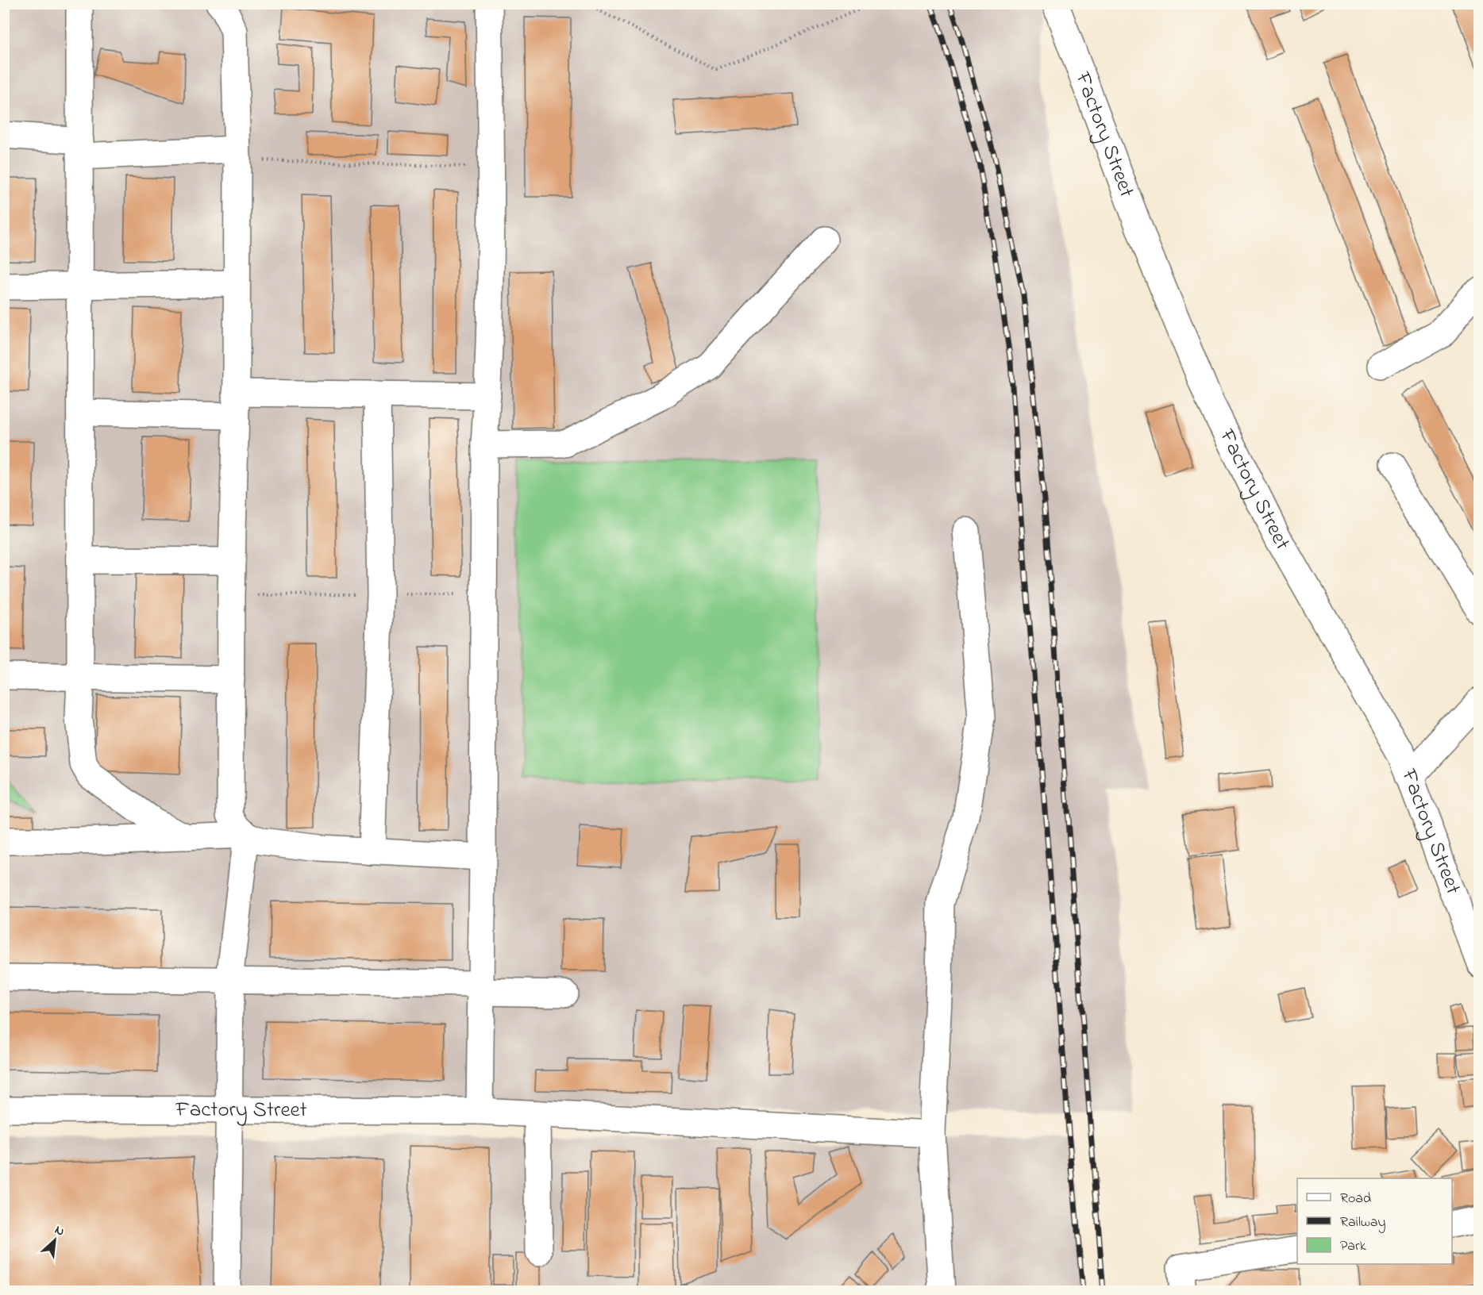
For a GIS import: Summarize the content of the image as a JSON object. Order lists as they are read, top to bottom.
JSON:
{
  "streets": {
    "street": ["Factory Street"]
  },
  "legend": ["Road", "Railway", "Park"],
  "north": "top right"
}
